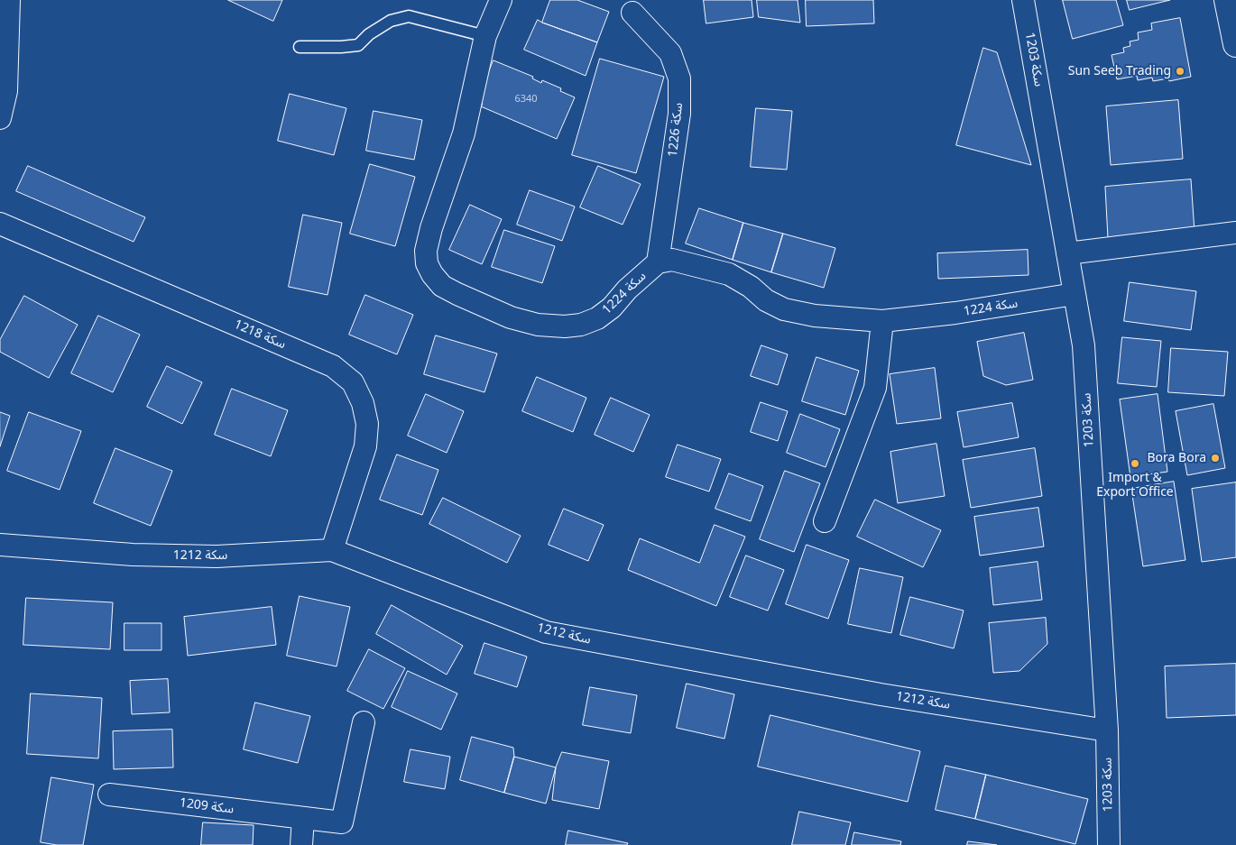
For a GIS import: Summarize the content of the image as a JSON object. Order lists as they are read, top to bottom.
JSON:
{
  "streets": {
    "street": [
      "سكة 1203",
      "سكة 1226",
      "سكة 1224",
      "سكة 1218",
      "سكة 1212",
      "سكة 1209"
    ]
  },
  "crossings": [
    ["سكة 1203", "سكة 1224"],
    ["سكة 1203", "سكة 1212"],
    ["سكة 1226", "سكة 1224"],
    ["سكة 1218", "سكة 1212"]
  ],
  "places": ["Sun Seeb Trading", "Bora Bora", "Import & Export Office"],
  "house_numbers": ["6340"]
}
